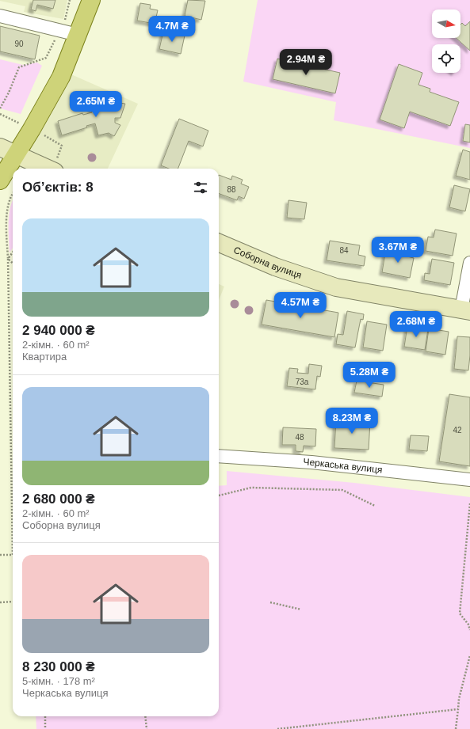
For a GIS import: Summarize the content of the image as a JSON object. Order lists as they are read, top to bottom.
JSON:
{
  "streets": {
    "main road": ["Соборна вулиця"],
    "street": ["Черкаська вулиця"]
  },
  "house_numbers": [
    "90",
    "88",
    "84",
    "73а",
    "42",
    "48"
  ],
  "north": "right",
  "page": {
    "price": [
      "4.7M ₴",
      "2.94M ₴",
      "2.65M ₴",
      "3.67M ₴",
      "4.57M ₴",
      "2.68M ₴",
      "5.28M ₴",
      "8.23M ₴"
    ],
    "heading": "Об’єктів: 8",
    "list": [
      {
        "name": "2 940 000 ₴",
        "note": "2-кімн. · 60 m² · Квартира"
      },
      {
        "name": "2 680 000 ₴",
        "note": "2-кімн. · 60 m² · Соборна вулиця"
      },
      {
        "name": "8 230 000 ₴",
        "note": "5-кімн. · 178 m² · Черкаська вулиця"
      }
    ]
  }
}
